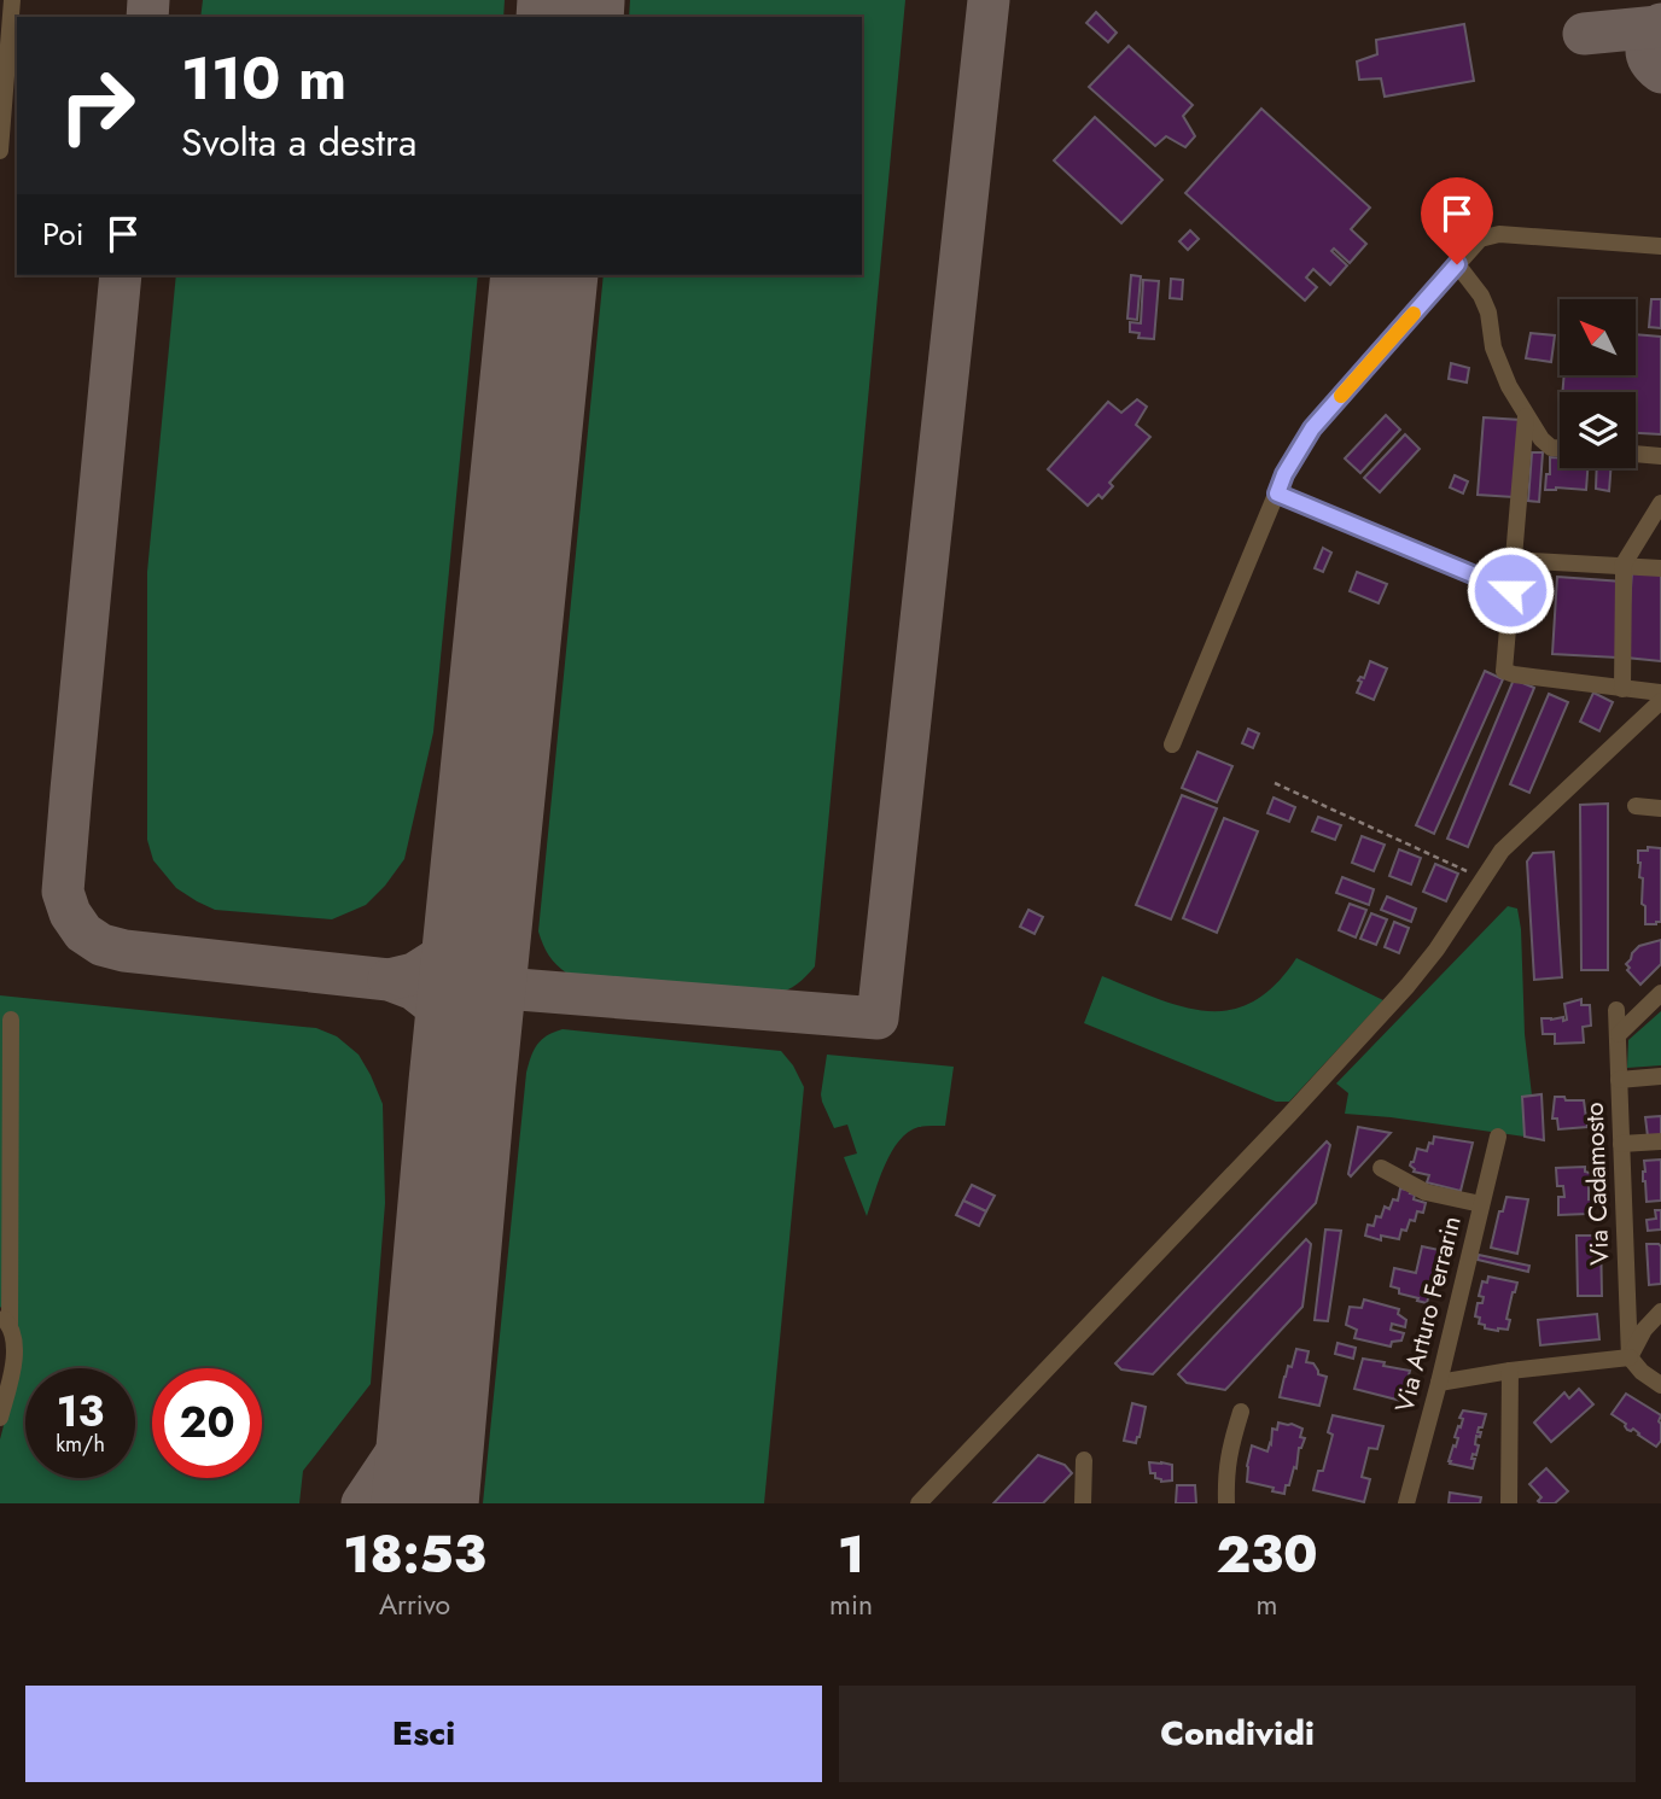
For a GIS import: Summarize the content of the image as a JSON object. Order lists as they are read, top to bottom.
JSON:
{
  "streets": {
    "street": ["Via Cadamosto", "Via Arturo Ferrarin"]
  },
  "north": "top left",
  "page": {
    "turn": ["110 m", "Svolta a destra"],
    "then": "Poi",
    "speed": "13 km/h",
    "limit": "20",
    "eta": [
      "18:53",
      "Arrivo",
      "1",
      "min",
      "230",
      "m"
    ],
    "buttons": ["Esci", "Condividi"]
  }
}
